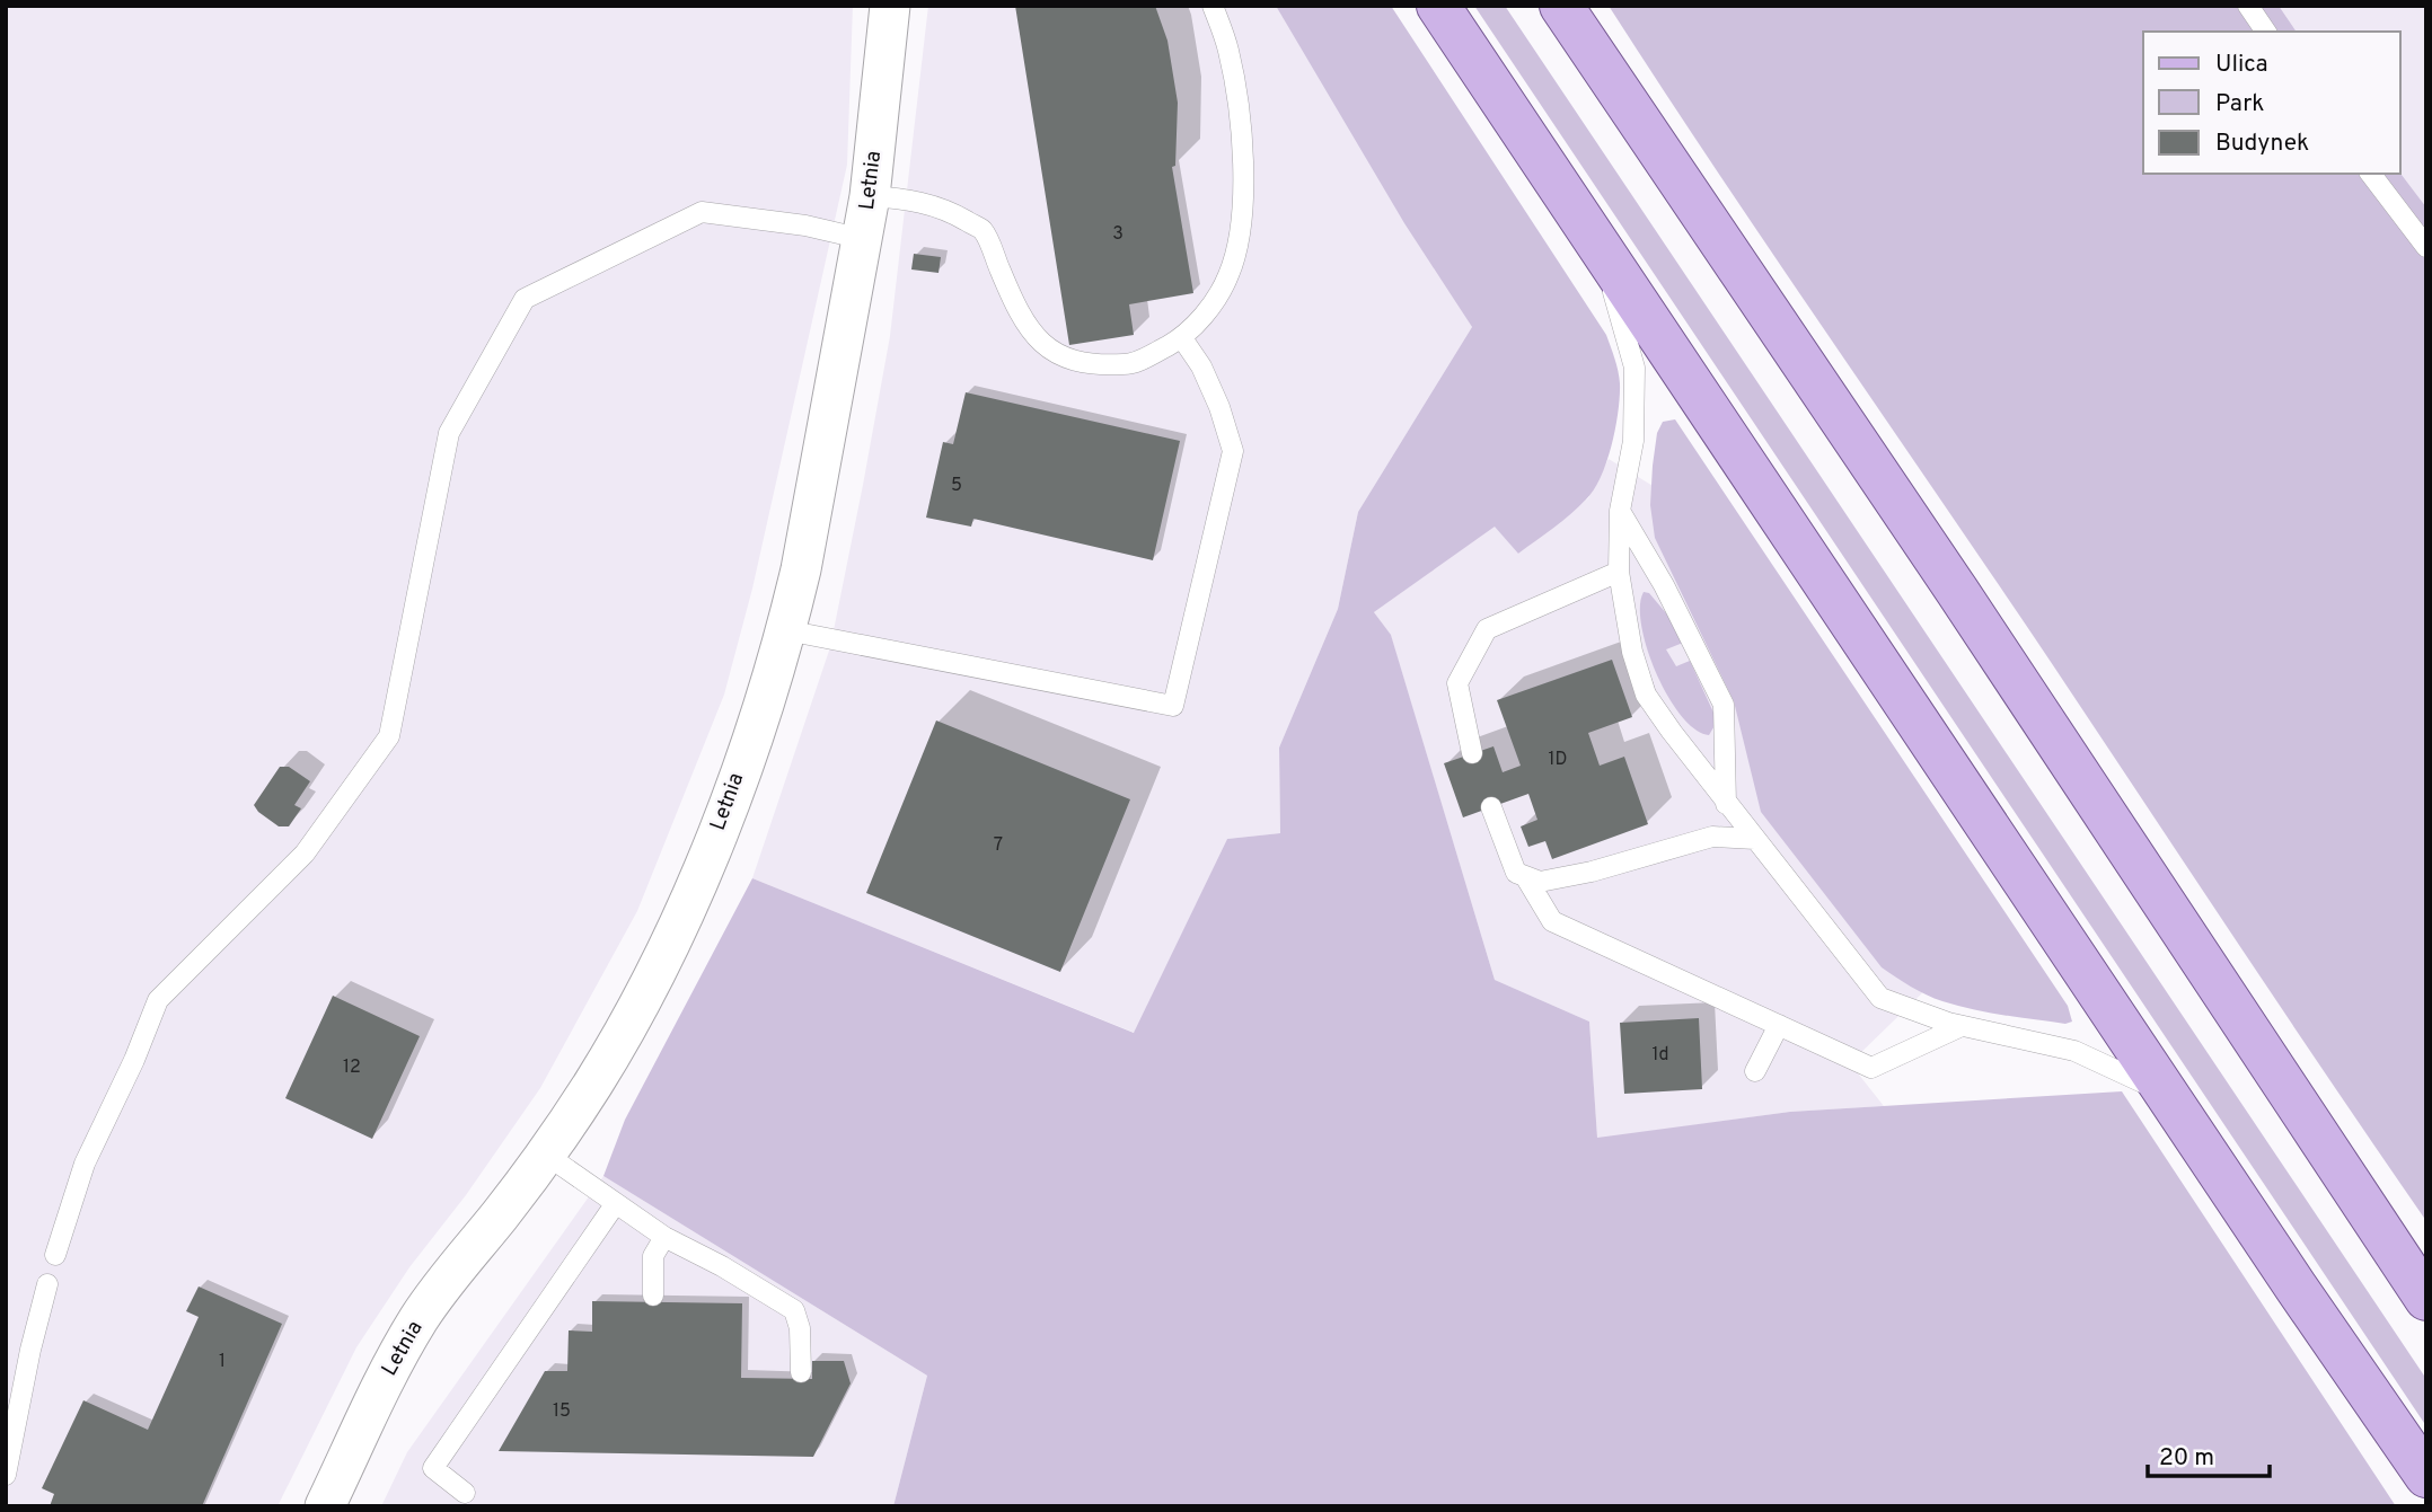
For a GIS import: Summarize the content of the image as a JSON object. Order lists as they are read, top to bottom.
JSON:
{
  "streets": {
    "street": ["Letnia"]
  },
  "house_numbers": [
    "3",
    "5",
    "1D",
    "7",
    "1d",
    "12",
    "1",
    "15"
  ],
  "legend": ["Ulica", "Park", "Budynek"],
  "scale_bar": "20 m"
}
